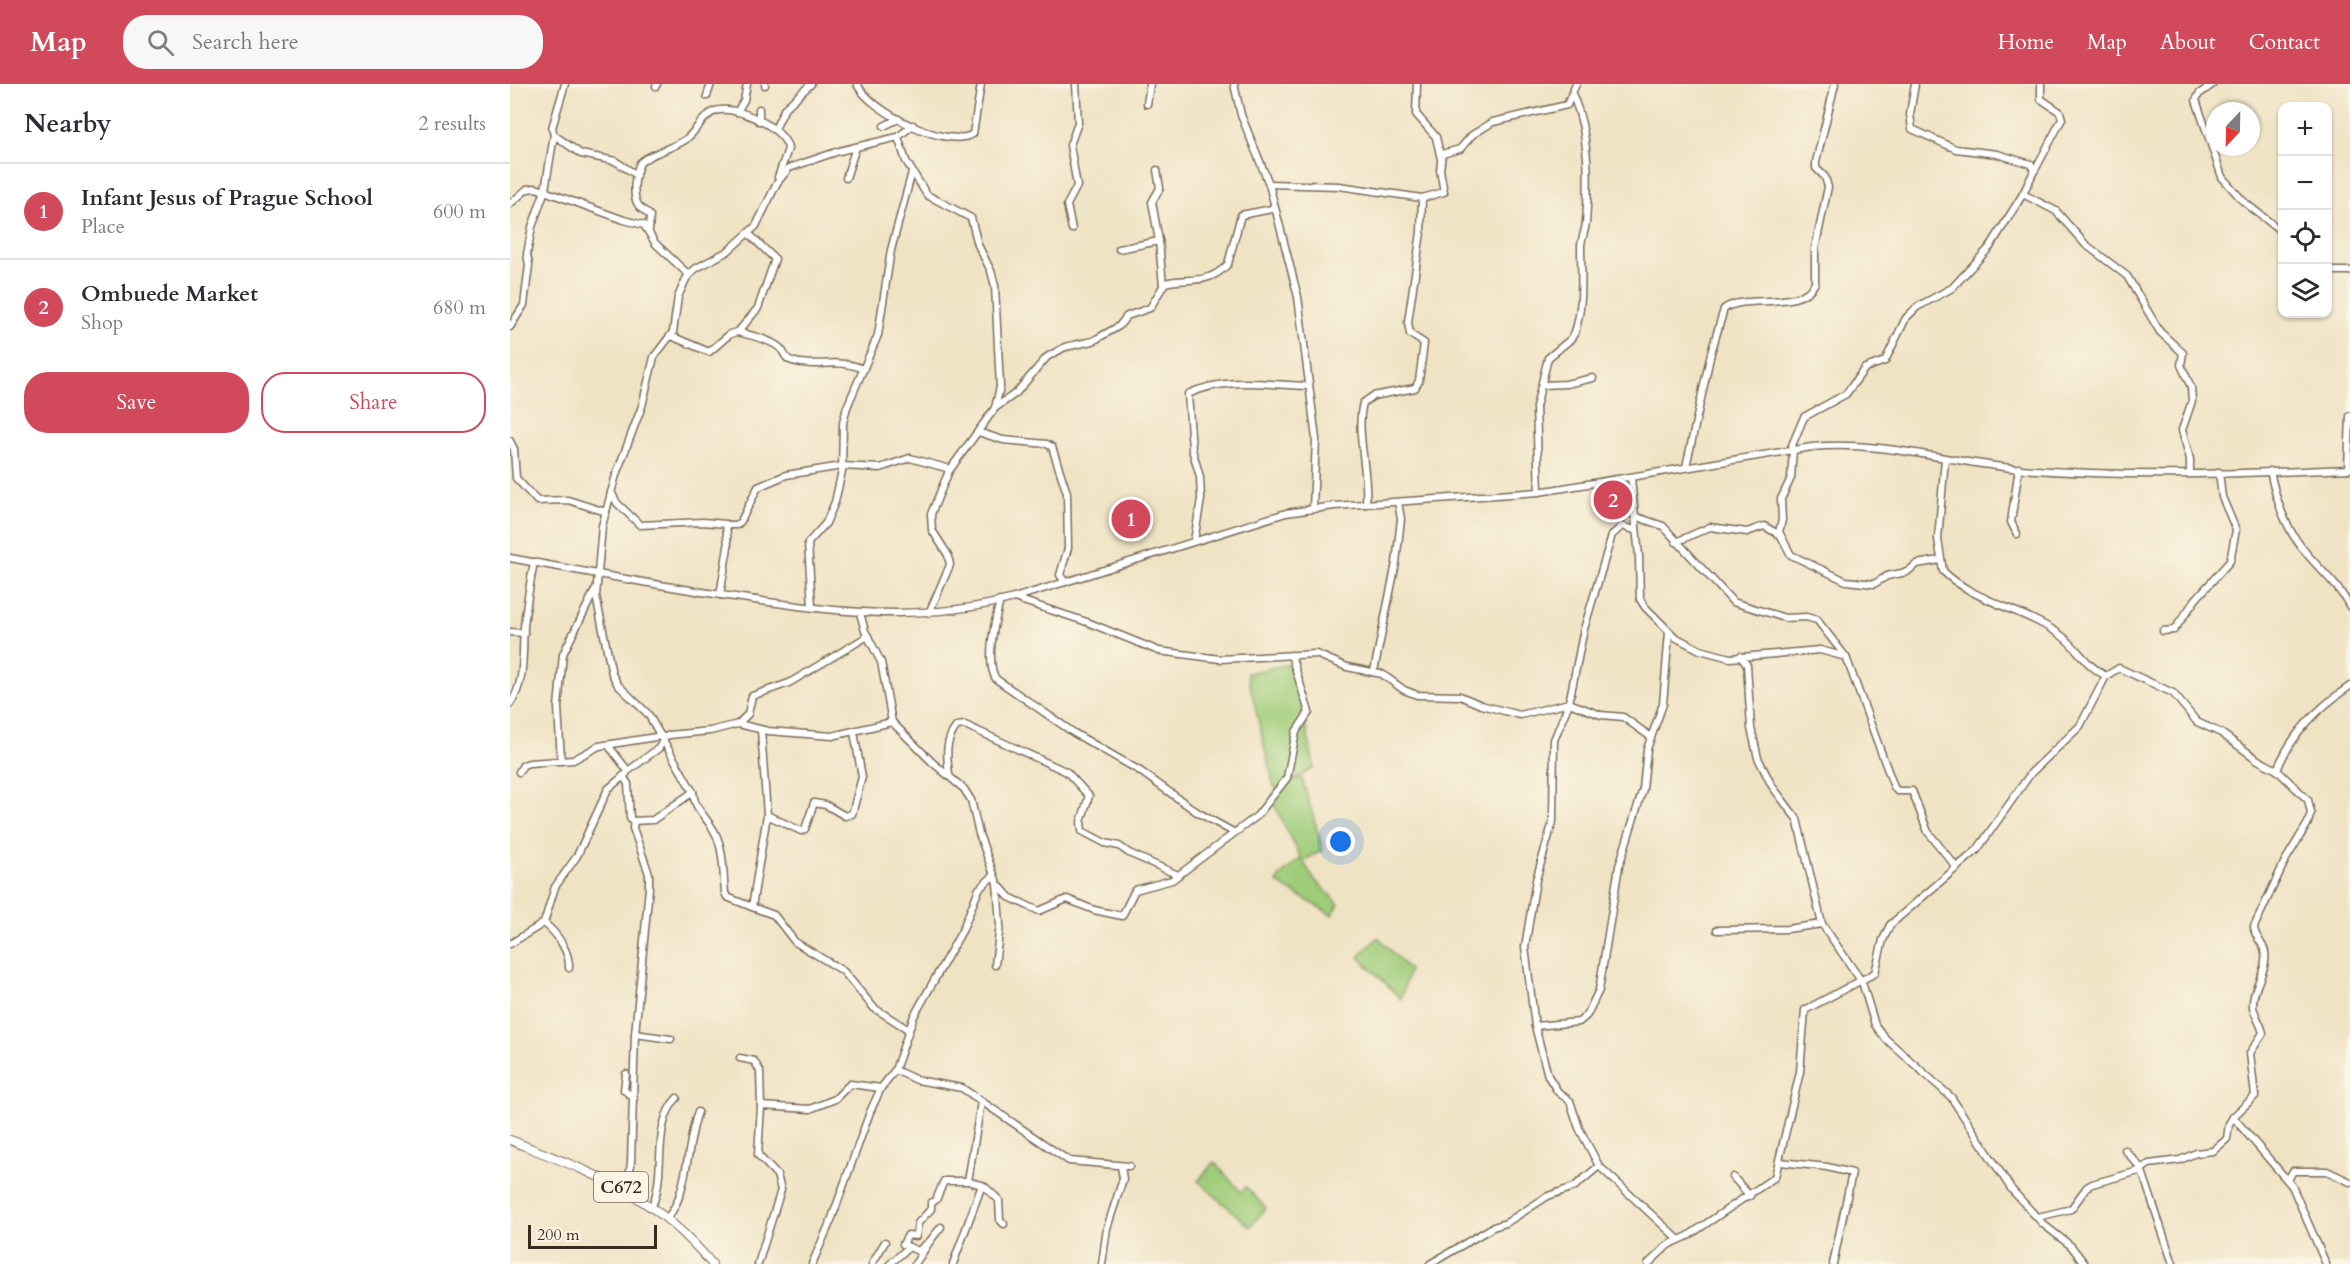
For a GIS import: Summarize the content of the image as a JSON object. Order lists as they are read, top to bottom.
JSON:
{
  "streets": {
    "main road": ["C672"]
  },
  "scale_bar": "200 m",
  "north": "bottom",
  "page": {
    "header": "Map",
    "search": "Search here",
    "nav": [
      "Home",
      "Map",
      "About",
      "Contact"
    ],
    "heading": ["Nearby", "2 results"],
    "map_buttons": ["+", "−"],
    "list": [
      {
        "mark": "1",
        "name": "Infant Jesus of Prague School",
        "note": "Place",
        "value": "600 m"
      },
      {
        "mark": "2",
        "name": "Ombuede Market",
        "note": "Shop",
        "value": "680 m"
      }
    ],
    "buttons": ["Save", "Share"],
    "pins": ["2", "1"],
    "scale": "200 m"
  }
}
